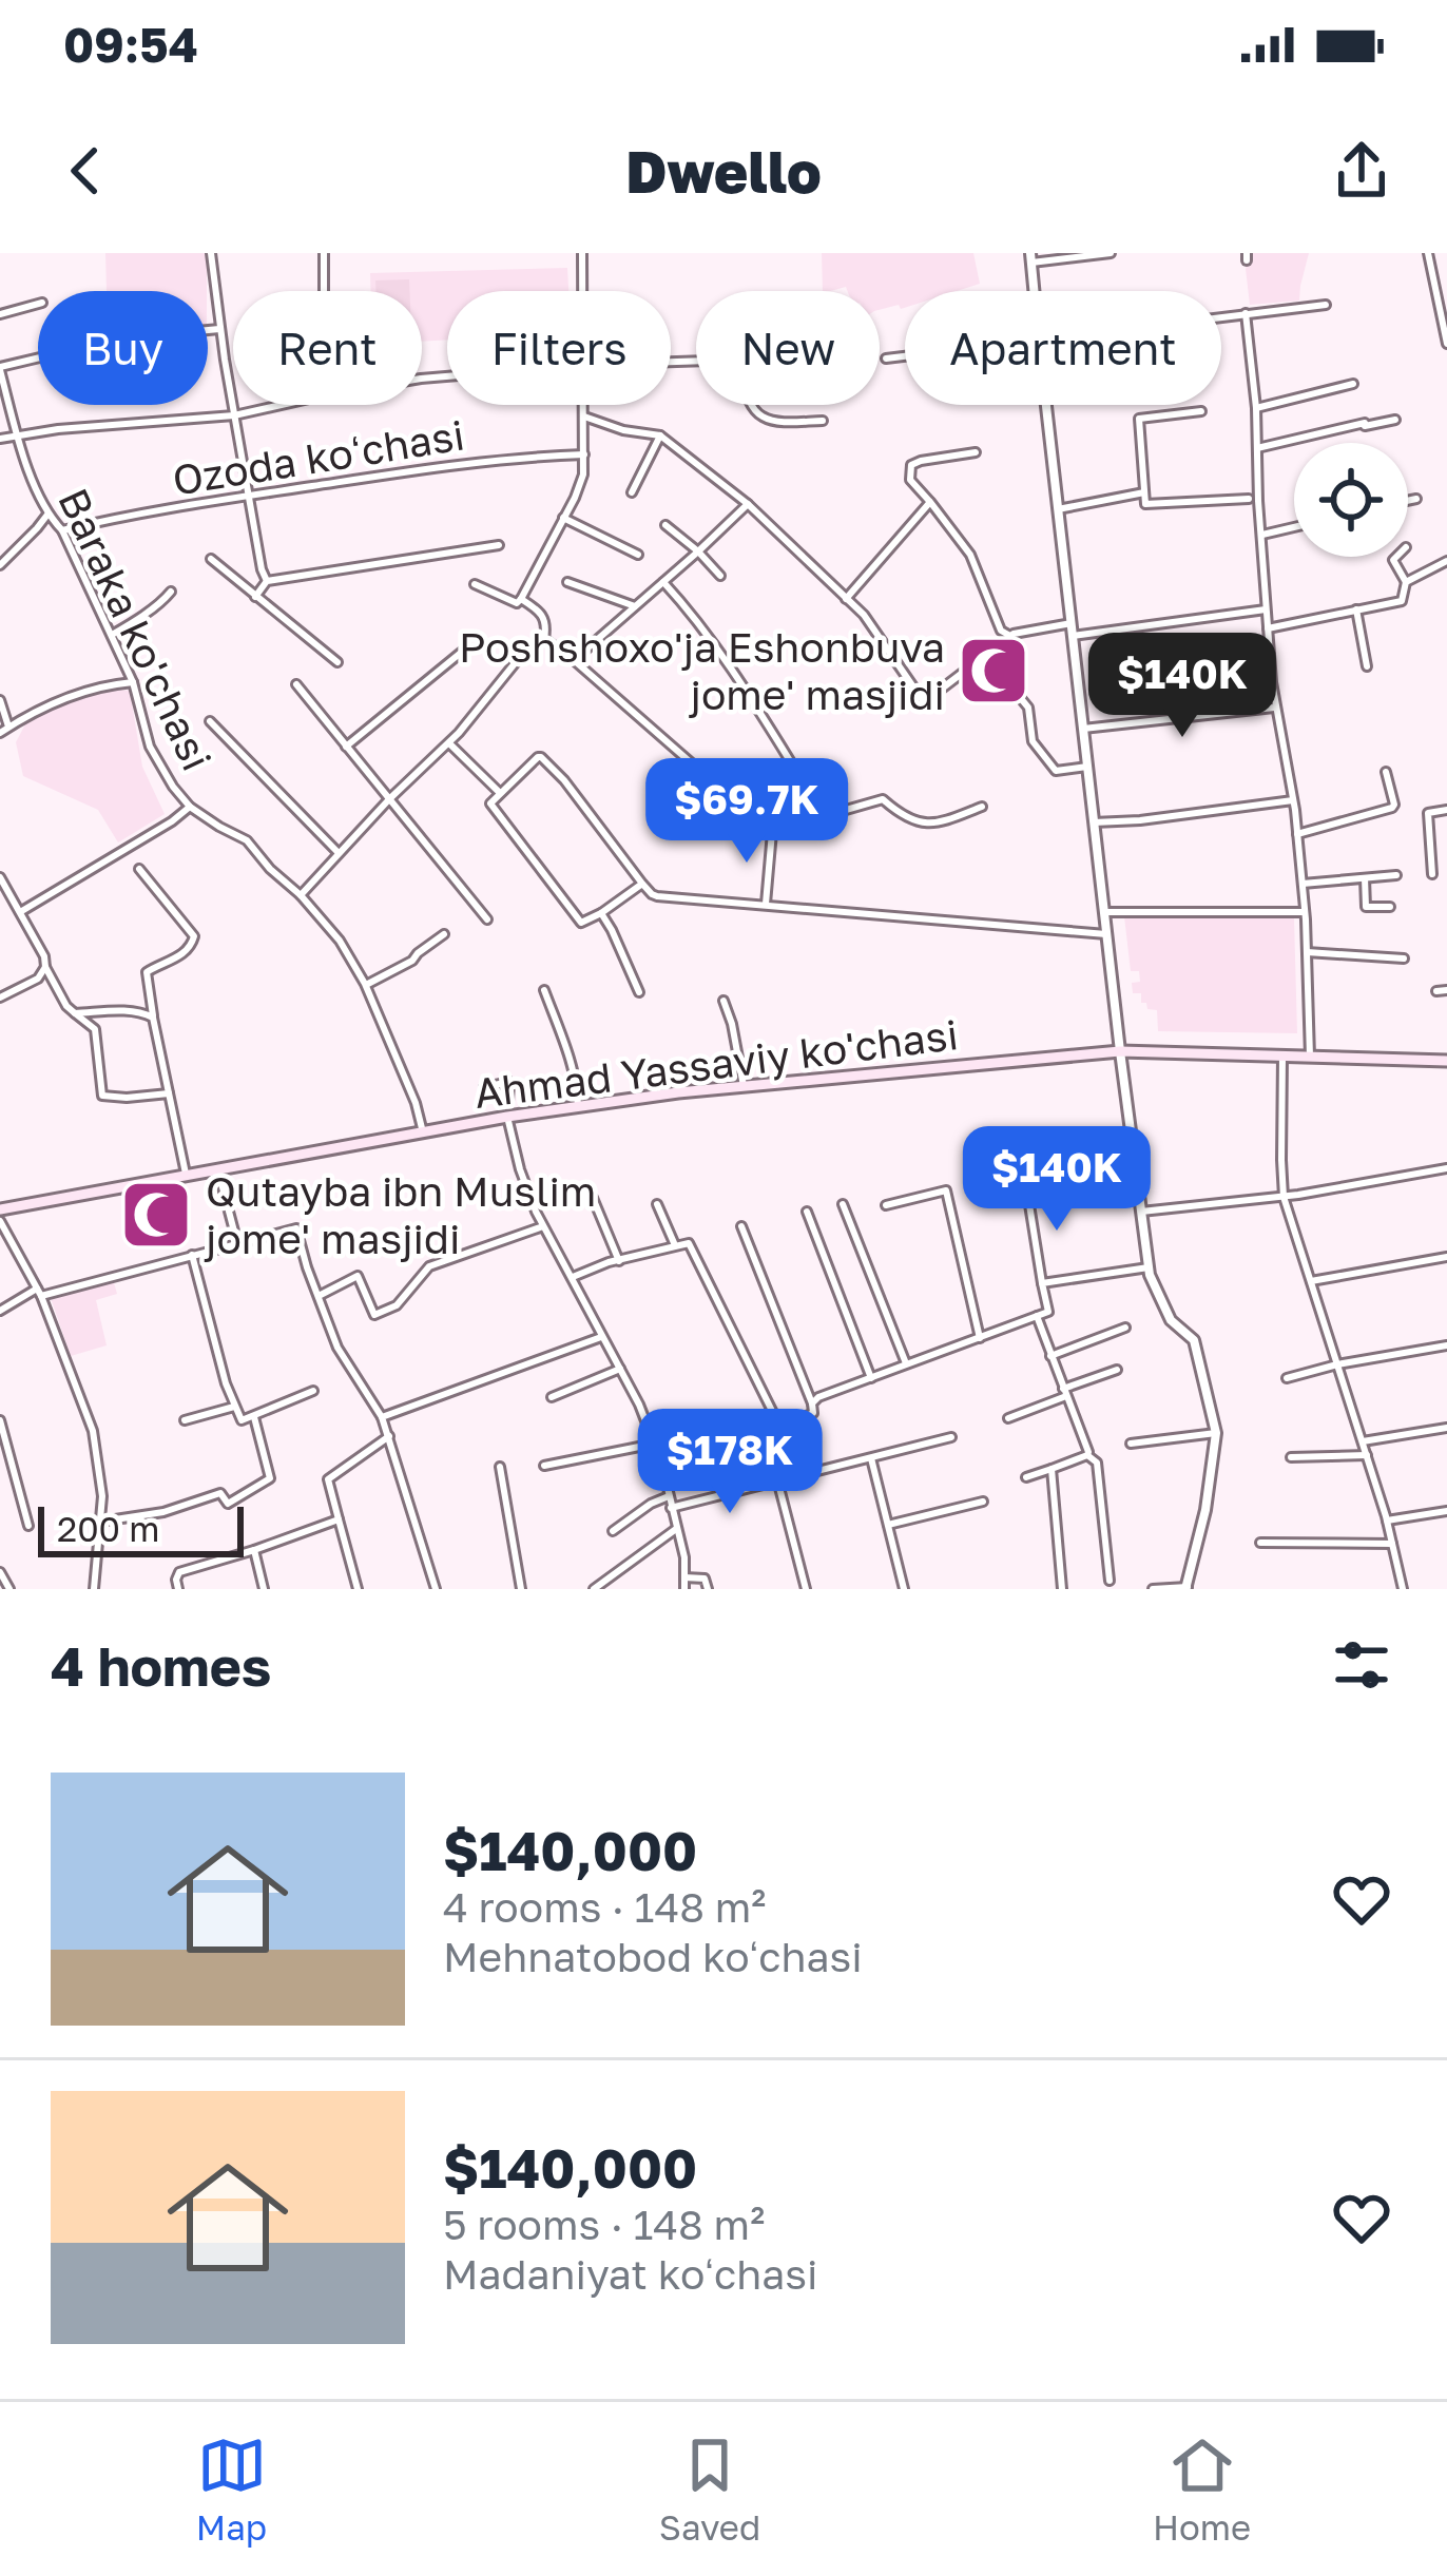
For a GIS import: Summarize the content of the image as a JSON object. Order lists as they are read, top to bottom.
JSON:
{
  "streets": {
    "main road": ["Ahmad Yassaviy ko'chasi"],
    "street": ["Ozoda koʻchasi", "Baraka ko'chasi"]
  },
  "crossings": [
    ["Ozoda koʻchasi", "Baraka ko'chasi"],
    ["Baraka ko'chasi", "Ahmad Yassaviy ko'chasi"]
  ],
  "places": {
    "mosque": ["Poshshoxo'ja Eshonbuva jome' masjidi", "Qutayba ibn Muslim jome' masjidi"]
  },
  "scale_bar": "200 m",
  "page": {
    "status": "09:54",
    "header": "Dwello",
    "chip": [
      "Buy",
      "Rent",
      "Filters",
      "New",
      "Apartment"
    ],
    "price": [
      "$140K",
      "$69.7K",
      "$140K",
      "$178K"
    ],
    "scale": "200 m",
    "heading": "4 homes",
    "list": [
      {
        "name": "$140,000",
        "note": "4 rooms · 148 m² · Mehnatobod koʻchasi"
      },
      {
        "name": "$140,000",
        "note": "5 rooms · 148 m² · Madaniyat koʻchasi"
      }
    ],
    "tabs": ["Map", "Saved", "Home"]
  }
}
